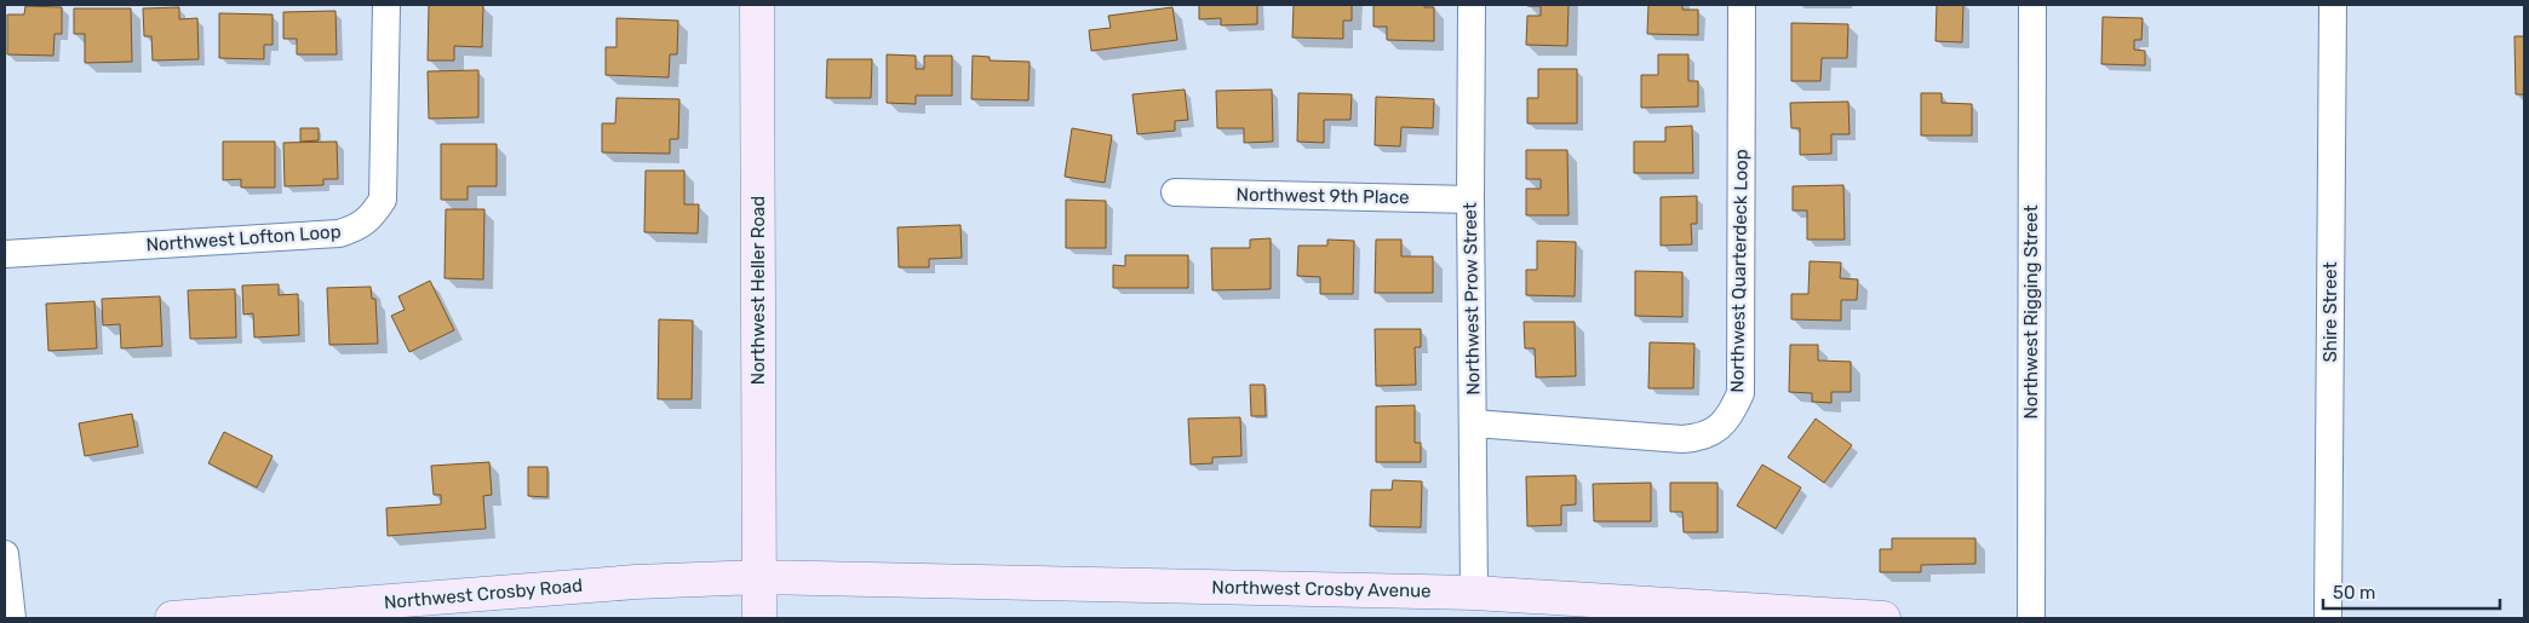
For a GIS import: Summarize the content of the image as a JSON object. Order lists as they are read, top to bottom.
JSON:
{
  "streets": {
    "street": [
      "Northwest 9th Place",
      "Northwest Lofton Loop",
      "Northwest Quarterdeck Loop",
      "Northwest Heller Road",
      "Northwest Prow Street",
      "Northwest Rigging Street",
      "Shire Street",
      "Northwest Crosby Avenue",
      "Northwest Crosby Road"
    ]
  },
  "crossings": [
    ["Northwest 9th Place", "Northwest Prow Street"],
    ["Northwest Quarterdeck Loop", "Northwest Prow Street"],
    ["Northwest Heller Road", "Northwest Crosby Avenue"],
    ["Northwest Heller Road", "Northwest Crosby Road"],
    ["Northwest Prow Street", "Northwest Crosby Avenue"],
    ["Northwest Crosby Avenue", "Northwest Crosby Road"]
  ],
  "scale_bar": "50 m"
}
